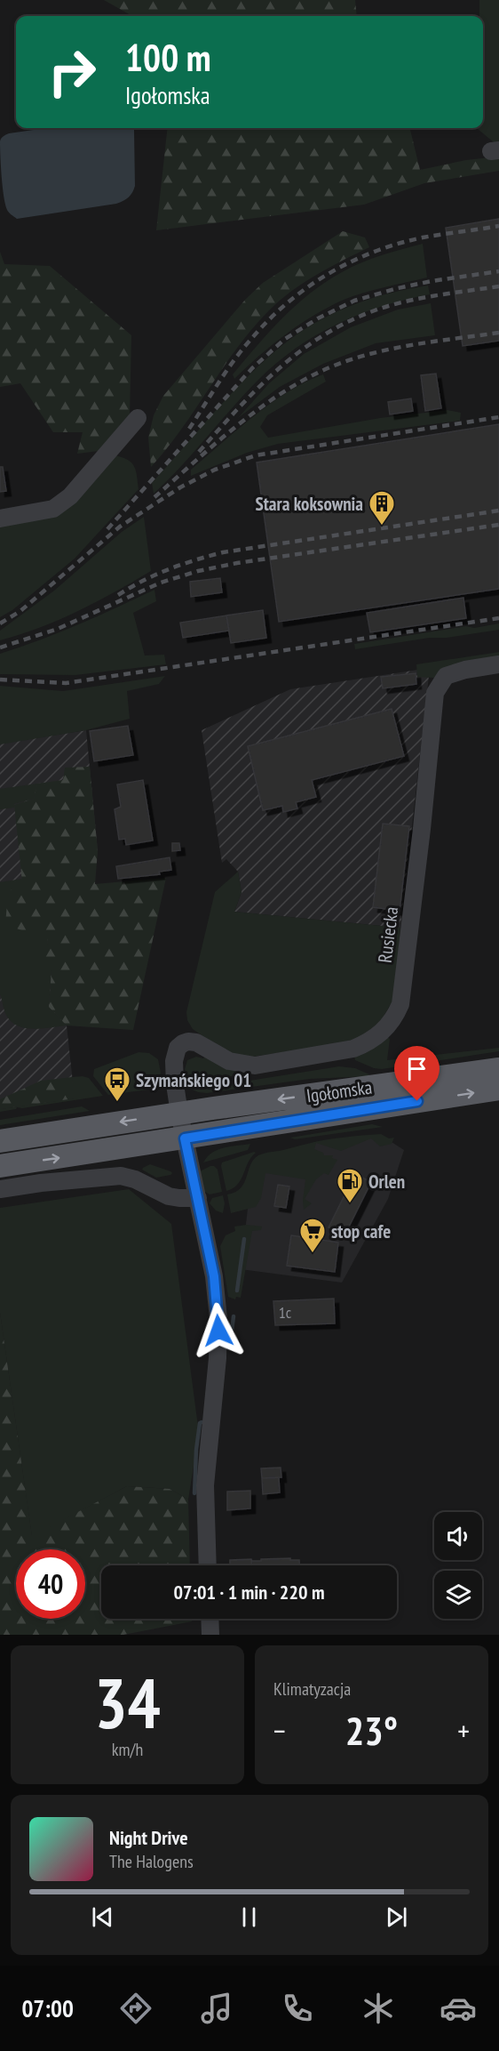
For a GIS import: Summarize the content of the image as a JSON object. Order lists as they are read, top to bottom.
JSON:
{
  "streets": {
    "main road": ["Igołomska"],
    "street": ["Rusiecka"]
  },
  "crossings": [
    ["Rusiecka", "Igołomska"]
  ],
  "places": {
    "building": ["Stara koksownia"],
    "bus stop": ["Szymańskiego 01"],
    "fuel station": ["Orlen"],
    "supermarket": ["stop cafe"]
  },
  "house_numbers": ["1c"],
  "page": {
    "turn": ["100 m", "Igołomska"],
    "limit": "40",
    "trip": "07:01 · 1 min · 220 m",
    "tile": [
      ["34", "km/h"],
      "Klimatyzacja"
    ],
    "heat": ["−", "23°", "+"],
    "song": ["Night Drive", "The Halogens"],
    "tabs": "07:00"
  }
}
